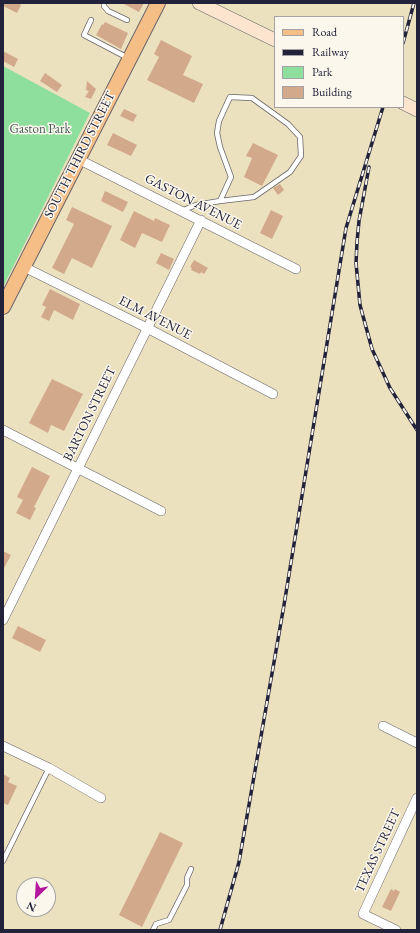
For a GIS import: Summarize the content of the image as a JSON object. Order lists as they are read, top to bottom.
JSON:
{
  "streets": {
    "main road": ["SOUTH THIRD STREET"],
    "street": [
      "GASTON AVENUE",
      "ELM AVENUE",
      "BARTON STREET",
      "TEXAS STREET"
    ]
  },
  "crossings": [
    ["SOUTH THIRD STREET", "GASTON AVENUE"],
    ["SOUTH THIRD STREET", "ELM AVENUE"],
    ["GASTON AVENUE", "BARTON STREET"],
    ["ELM AVENUE", "BARTON STREET"]
  ],
  "parks": ["Gaston Park"],
  "legend": [
    "Road",
    "Railway",
    "Park",
    "Building"
  ],
  "north": "bottom left"
}
